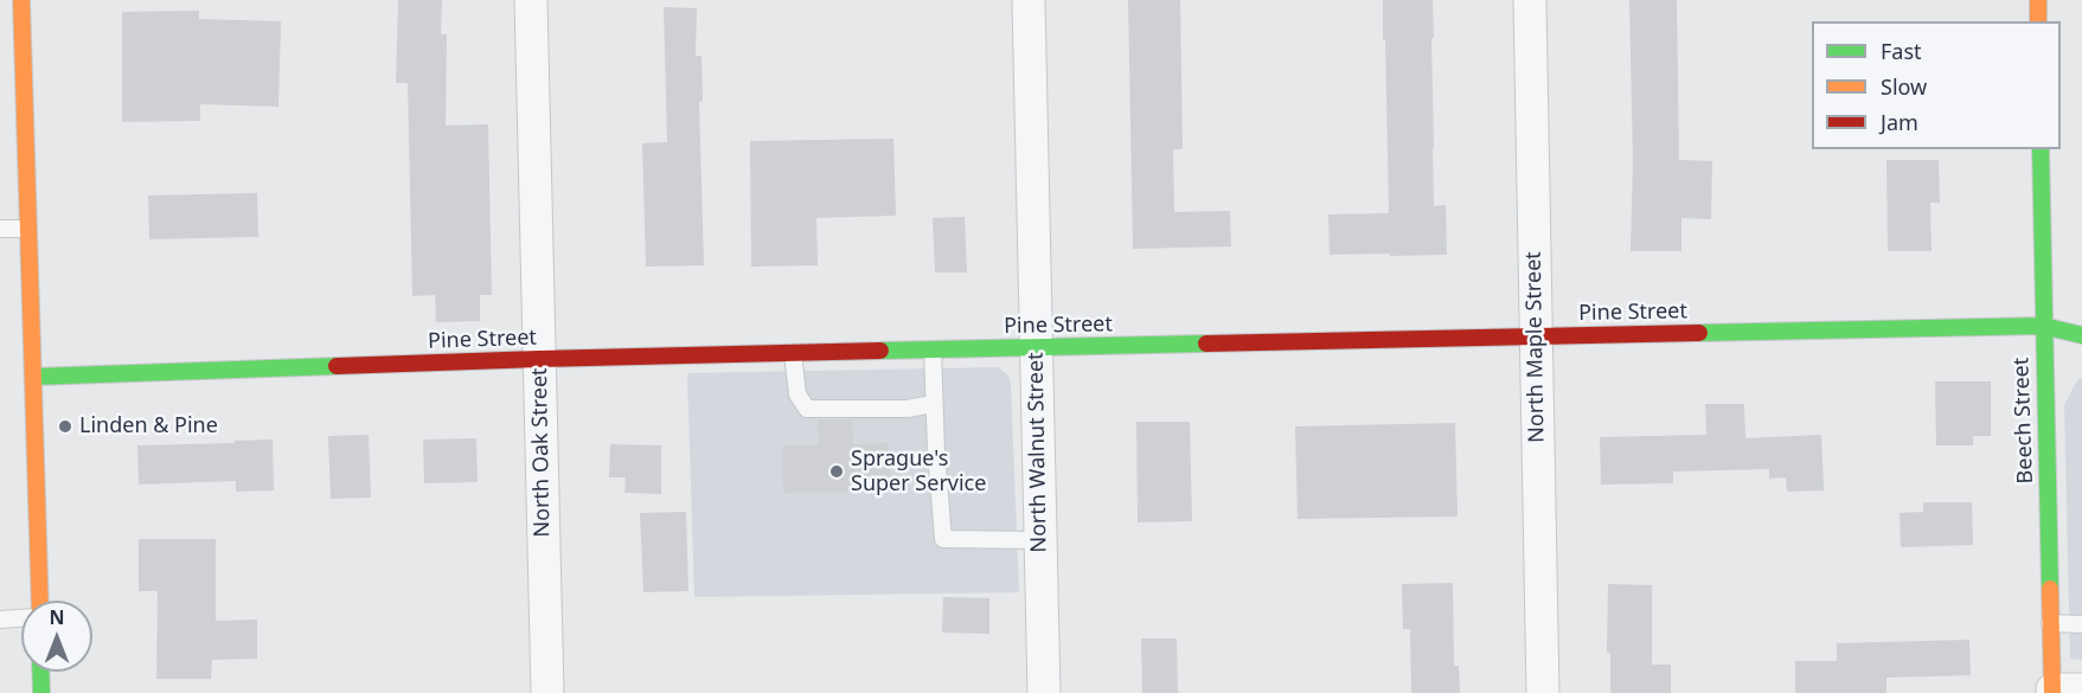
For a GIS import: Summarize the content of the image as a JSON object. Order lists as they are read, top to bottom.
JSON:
{
  "streets": {
    "street": [
      "Pine Street",
      "North Maple Street",
      "Beech Street",
      "North Oak Street",
      "North Walnut Street"
    ]
  },
  "crossings": [
    ["Pine Street", "North Maple Street"],
    ["Pine Street", "Beech Street"],
    ["Pine Street", "North Oak Street"],
    ["Pine Street", "North Walnut Street"]
  ],
  "places": ["Linden & Pine", "Sprague's Super Service"],
  "legend": ["Fast", "Slow", "Jam"],
  "north": "top"
}
